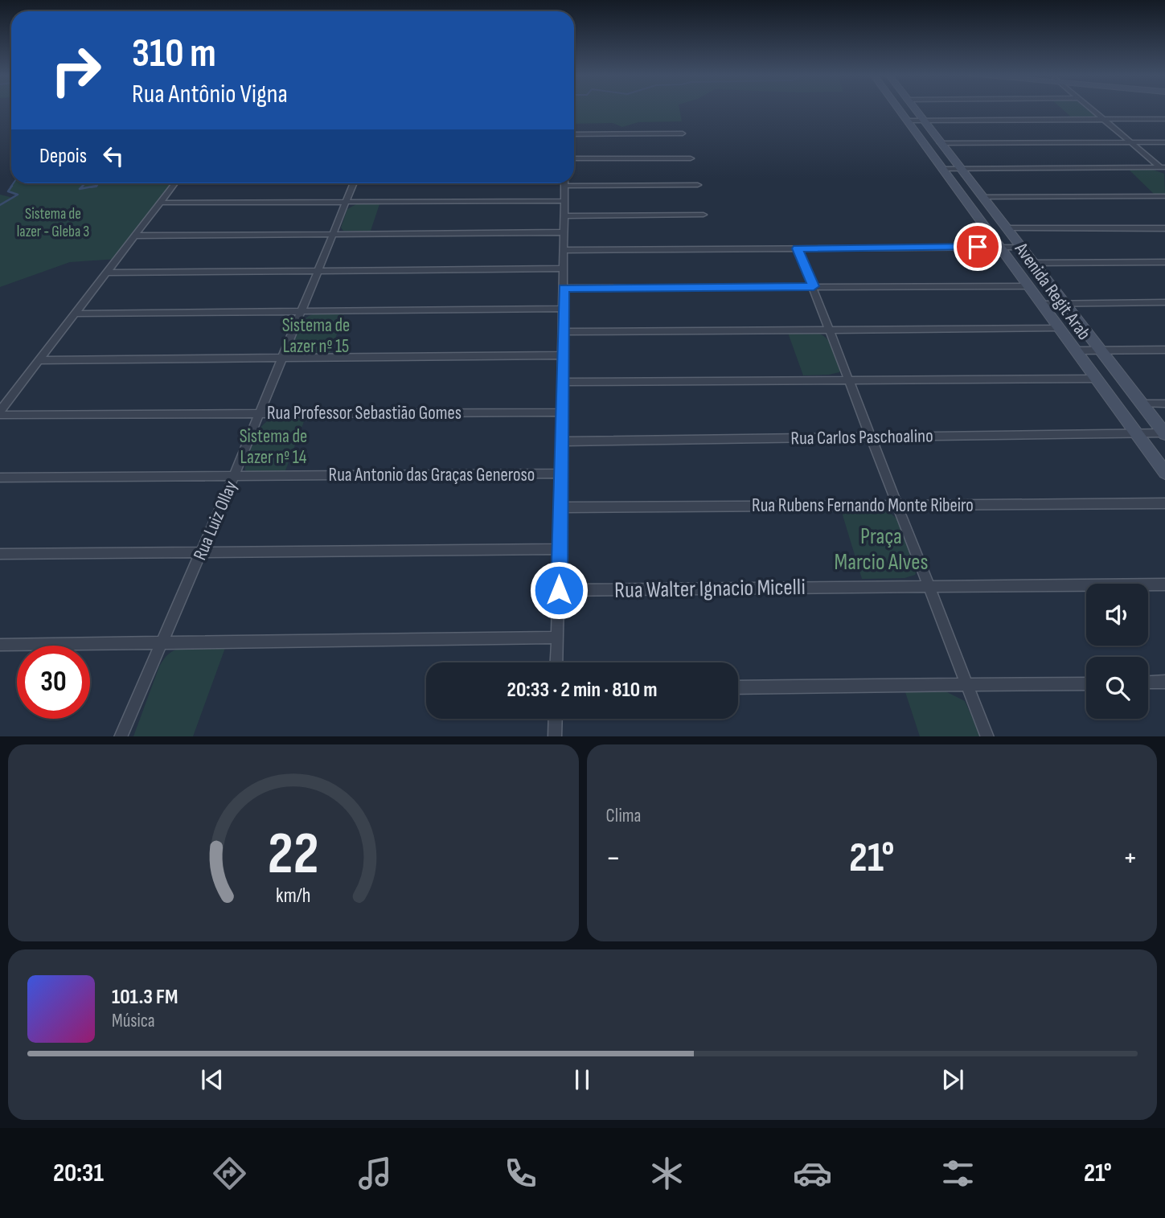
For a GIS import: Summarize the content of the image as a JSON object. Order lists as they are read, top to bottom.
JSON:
{
  "streets": {
    "main road": ["Avenida Regit Arab"],
    "street": [
      "Rua Professor Sebastião Gomes",
      "Rua Carlos Paschoalino",
      "Rua Antonio das Graças Generoso",
      "Rua Rubens Fernando Monte Ribeiro",
      "Rua Luiz Ollay",
      "Rua Walter Ignacio Micelli"
    ]
  },
  "crossings": [
    ["Avenida Regit Arab", "Rua Carlos Paschoalino"],
    ["Rua Professor Sebastião Gomes", "Rua Luiz Ollay"],
    ["Rua Antonio das Graças Generoso", "Rua Luiz Ollay"]
  ],
  "parks": [
    "Sistema de lazer - Gleba 3",
    "Sistema de Lazer nº 15",
    "Sistema de Lazer nº 14",
    "Praça Marcio Alves"
  ],
  "page": {
    "turn": ["310 m", "Rua Antônio Vigna"],
    "then": "Depois",
    "limit": "30",
    "trip": "20:33 · 2 min · 810 m",
    "tile": "Clima",
    "heat": ["−", "21°", "+"],
    "song": ["101.3 FM", "Música"],
    "tabs": ["20:31", "21°"],
    "gauge": ["22", "km/h"]
  }
}
